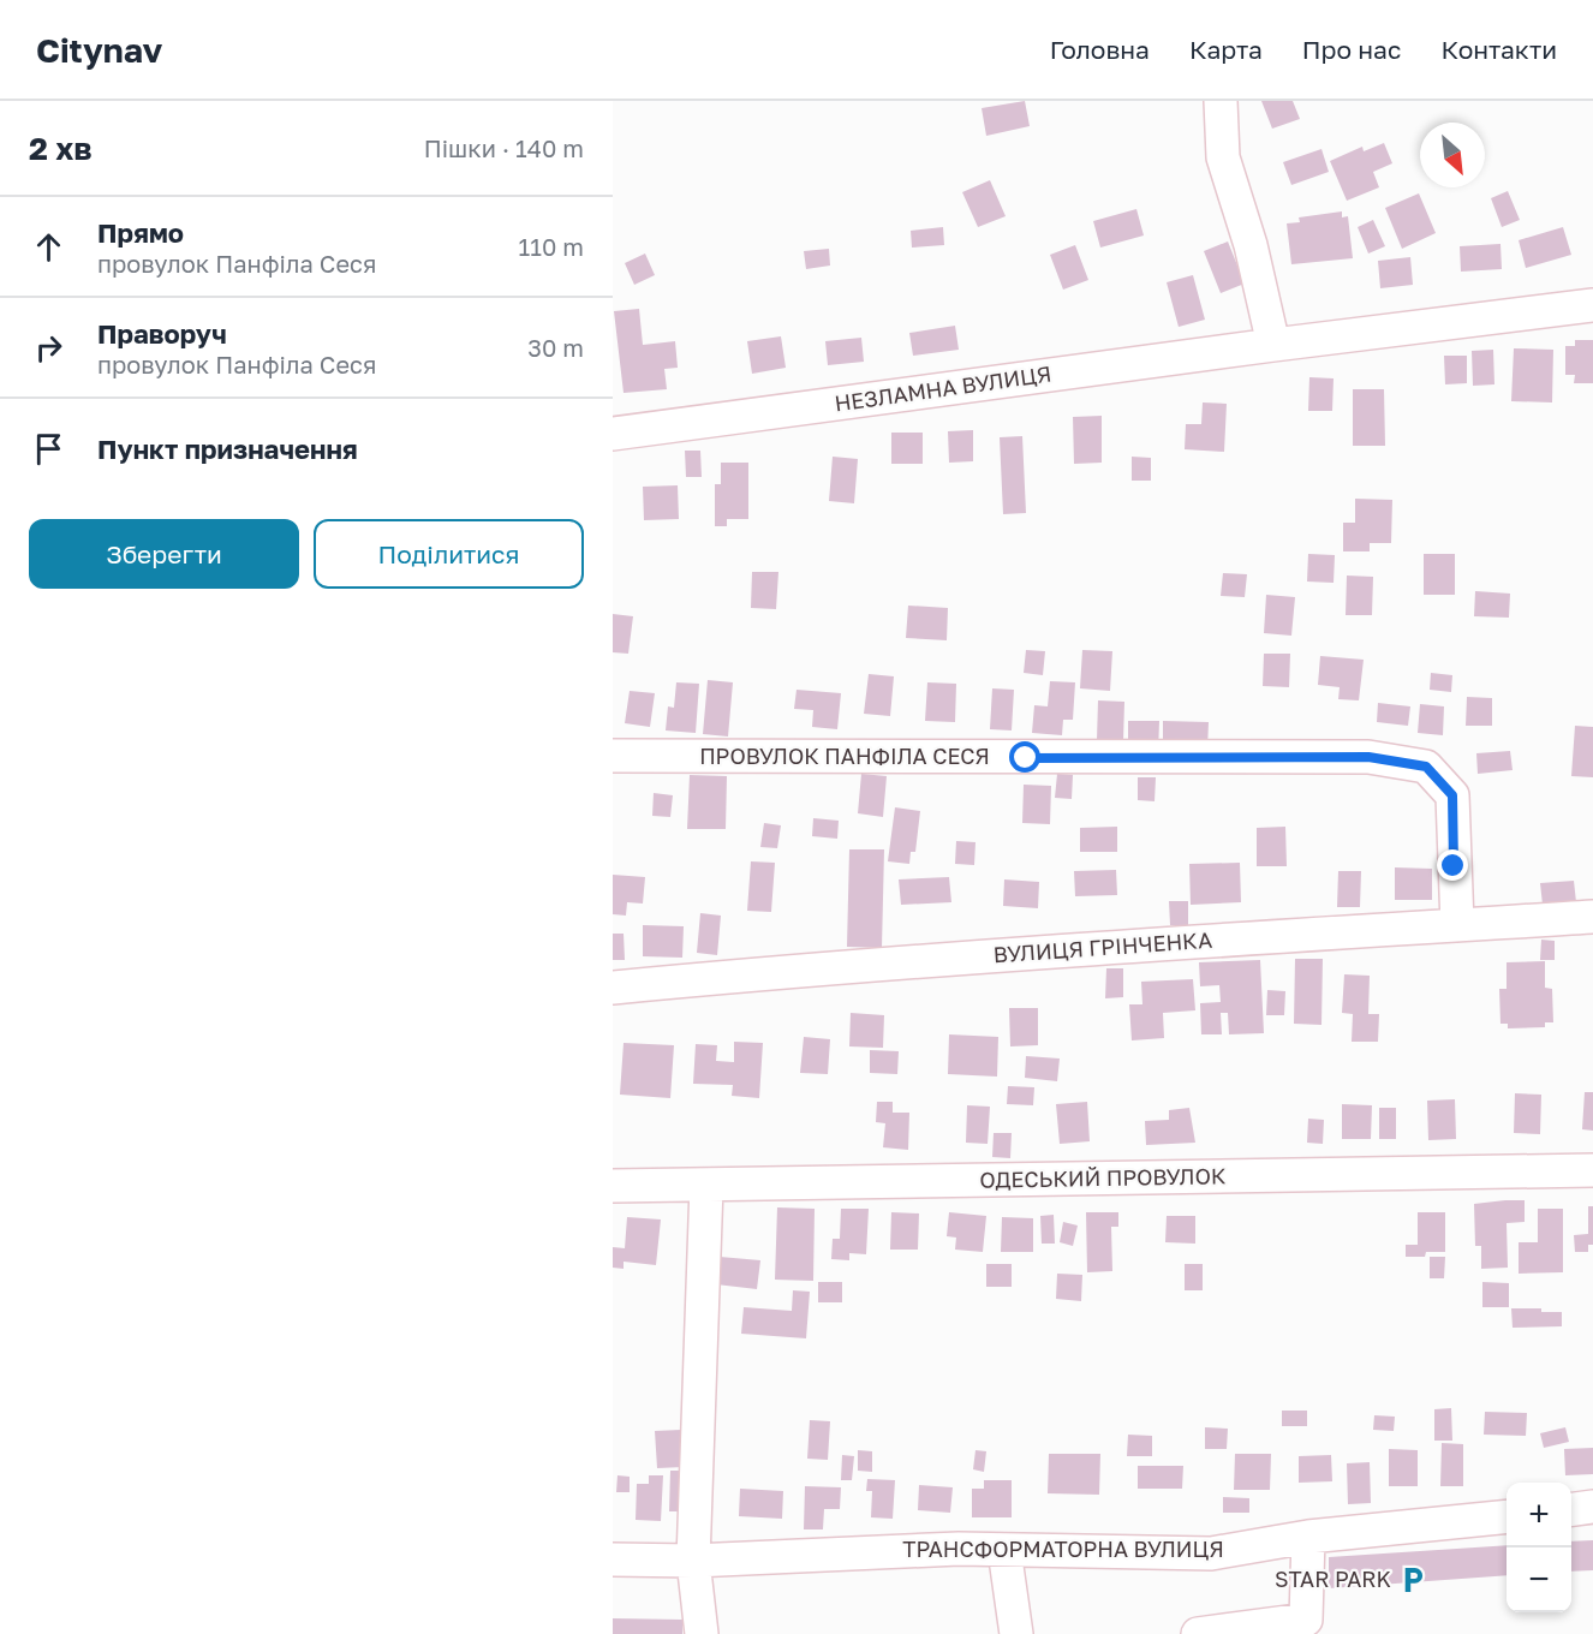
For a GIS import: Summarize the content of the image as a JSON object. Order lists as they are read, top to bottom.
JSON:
{
  "streets": {
    "street": [
      "НЕЗЛАМНА ВУЛИЦЯ",
      "ПРОВУЛОК ПАНФІЛА СЕСЯ",
      "ВУЛИЦЯ ГРІНЧЕНКА",
      "ОДЕСЬКИЙ ПРОВУЛОК",
      "ТРАНСФОРМАТОРНА ВУЛИЦЯ"
    ]
  },
  "crossings": [
    ["ПРОВУЛОК ПАНФІЛА СЕСЯ", "ВУЛИЦЯ ГРІНЧЕНКА"]
  ],
  "places": {
    "parking": ["STAR PARK"]
  },
  "north": "bottom right",
  "page": {
    "header": "Citynav",
    "nav": [
      "Головна",
      "Карта",
      "Про нас",
      "Контакти"
    ],
    "heading": ["2 хв", "Пішки · 140 m"],
    "list": [
      ["Прямо", "провулок Панфіла Сеся", "110 m"],
      ["Праворуч", "провулок Панфіла Сеся", "30 m"],
      "Пункт призначення"
    ],
    "buttons": ["Зберегти", "Поділитися"],
    "map_buttons": ["+", "−"]
  }
}
